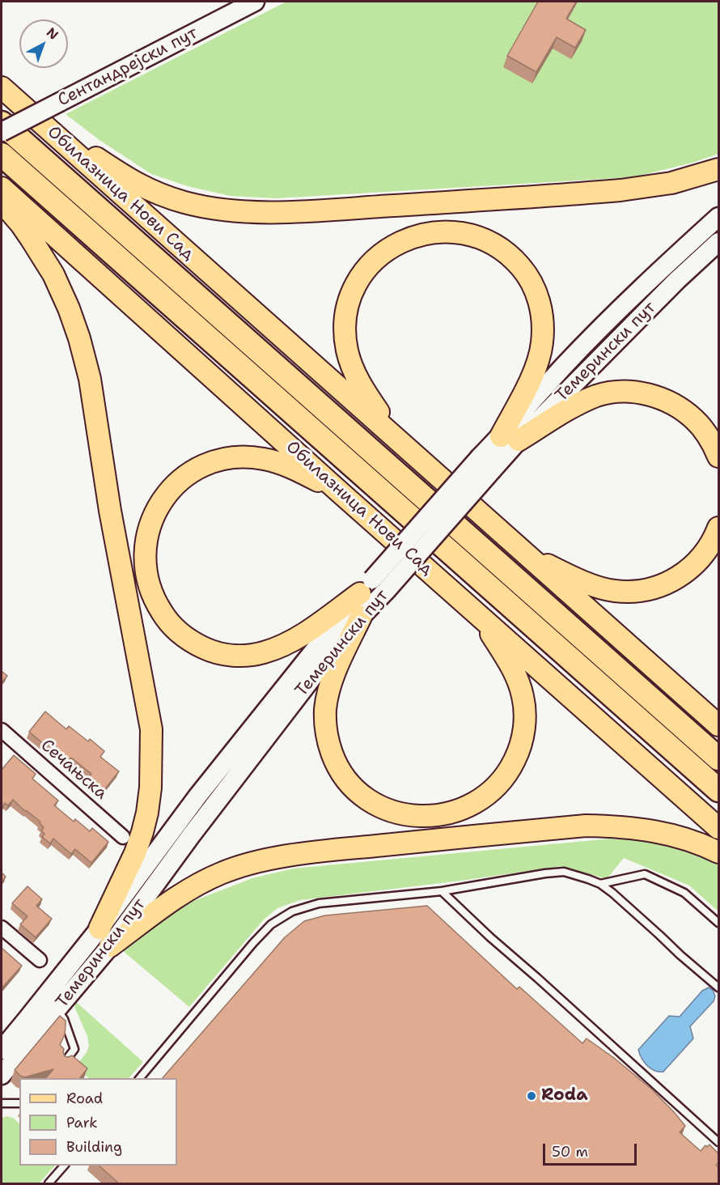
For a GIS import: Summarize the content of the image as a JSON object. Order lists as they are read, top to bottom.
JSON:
{
  "streets": {
    "main road": ["Сентандрејски пут", "Обилазница Нови Сад", "Темерински пут"],
    "street": ["Сечањска"]
  },
  "places": ["Roda"],
  "legend": ["Road", "Park", "Building"],
  "scale_bar": "50 m",
  "north": "top right"
}
